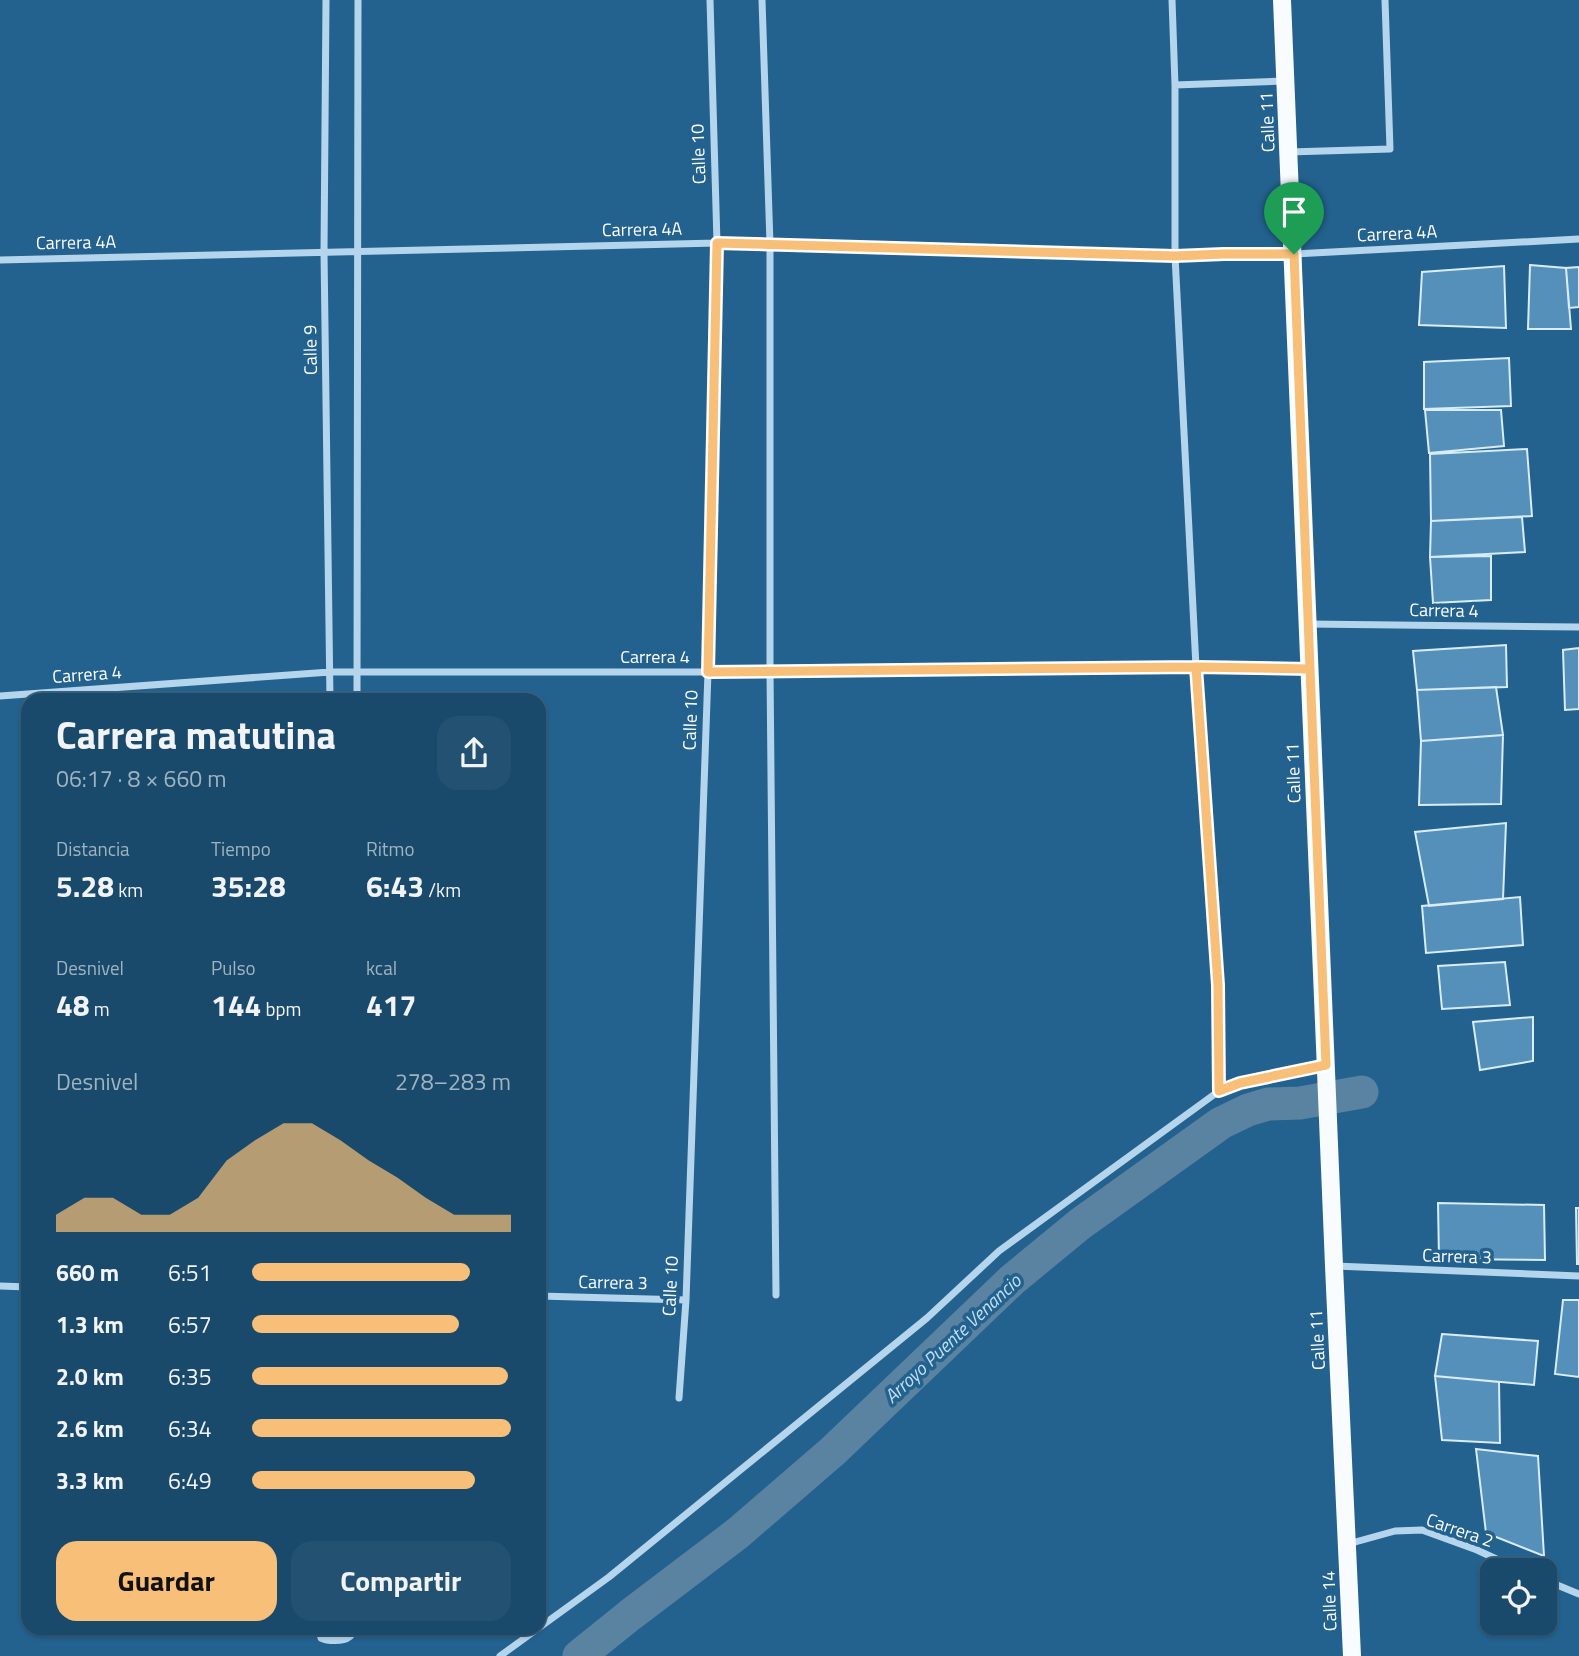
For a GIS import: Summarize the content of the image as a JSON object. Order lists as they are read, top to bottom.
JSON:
{
  "streets": {
    "main road": ["Calle 11", "Calle 14"],
    "street": [
      "Calle 10",
      "Carrera 4A",
      "Calle 9",
      "Carrera 4",
      "Carrera 3",
      "Carrera 2"
    ]
  },
  "crossings": [
    ["Calle 11", "Carrera 4A"],
    ["Calle 11", "Carrera 4"],
    ["Calle 11", "Carrera 3"],
    ["Calle 11", "Carrera 2"],
    ["Calle 11", "Calle 14"],
    ["Calle 10", "Carrera 4A"],
    ["Calle 10", "Carrera 4"],
    ["Calle 10", "Carrera 3"],
    ["Carrera 4A", "Calle 9"],
    ["Calle 9", "Carrera 4"],
    ["Carrera 2", "Calle 14"]
  ],
  "water": ["Arroyo Puente Venancio"],
  "page": {
    "heading": ["Carrera matutina", "06:17 · 8 × 660 m"],
    "stats": [
      ["Distancia", "5.28 km"],
      ["Tiempo", "35:28"],
      ["Ritmo", "6:43 /km"],
      ["Desnivel", "48 m"],
      ["Pulso", "144 bpm"],
      ["kcal", "417"]
    ],
    "chart": ["Desnivel", "278–283 m"],
    "list": [
      {
        "name": "660 m",
        "note": "6:51"
      },
      {
        "name": "1.3 km",
        "note": "6:57"
      },
      {
        "name": "2.0 km",
        "note": "6:35"
      },
      {
        "name": "2.6 km",
        "note": "6:34"
      },
      {
        "name": "3.3 km",
        "note": "6:49"
      }
    ],
    "buttons": ["Guardar", "Compartir"]
  }
}
